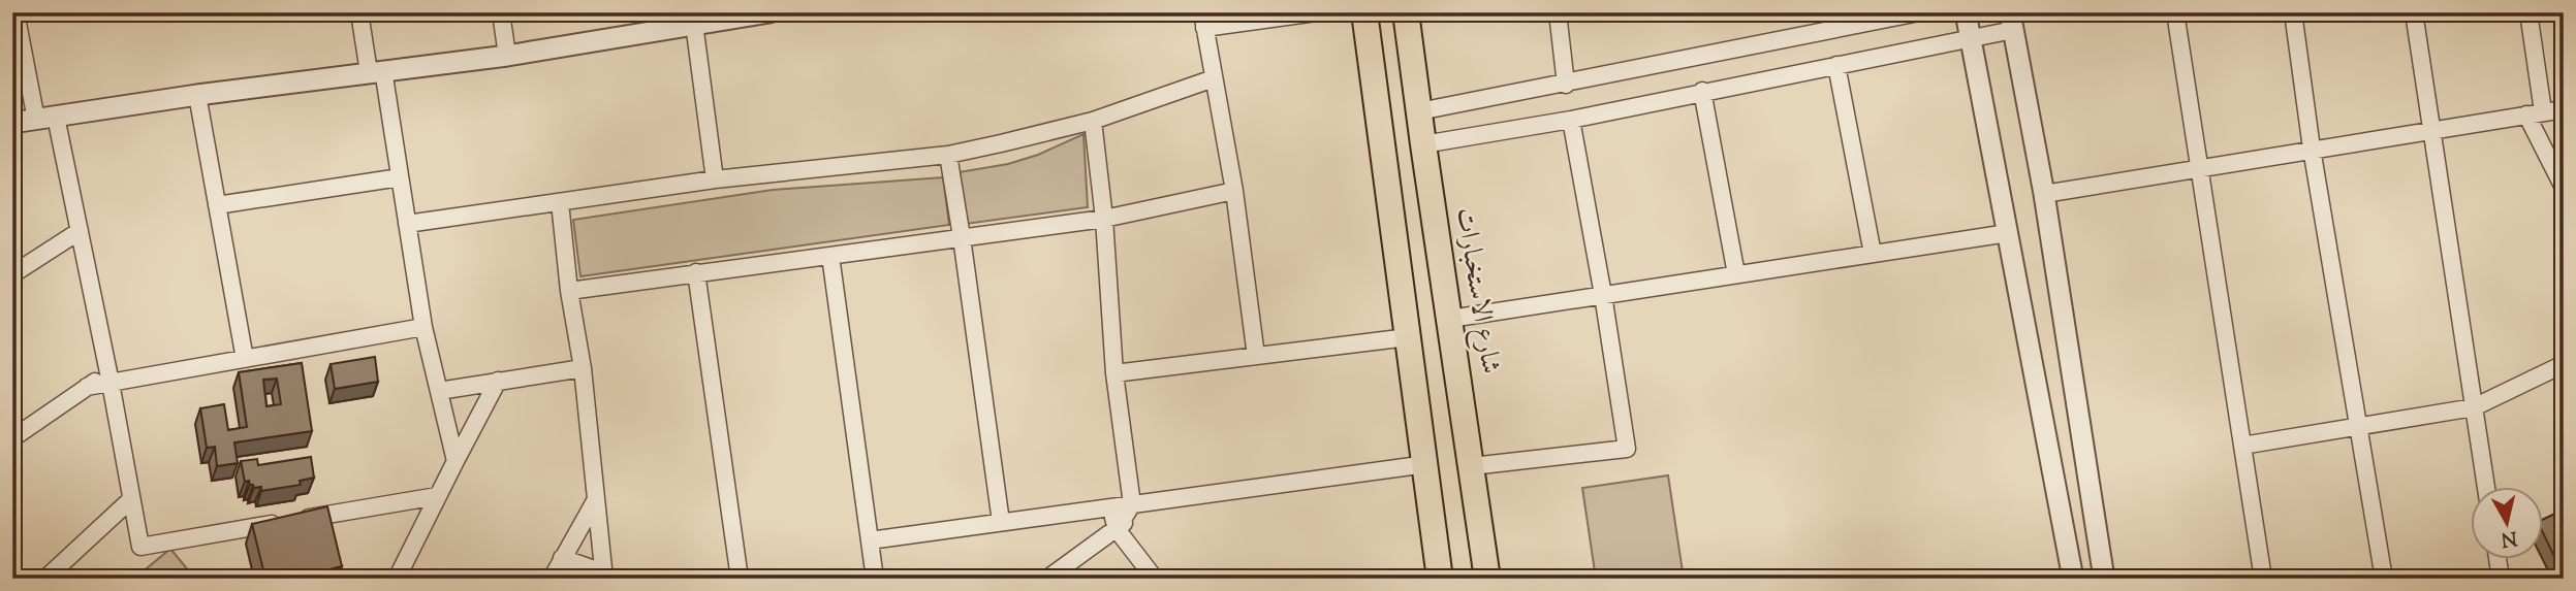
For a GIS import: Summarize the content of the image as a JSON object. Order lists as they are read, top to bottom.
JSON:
{
  "streets": {
    "main road": ["شارع الاستخبارات"]
  },
  "north": "bottom"
}
